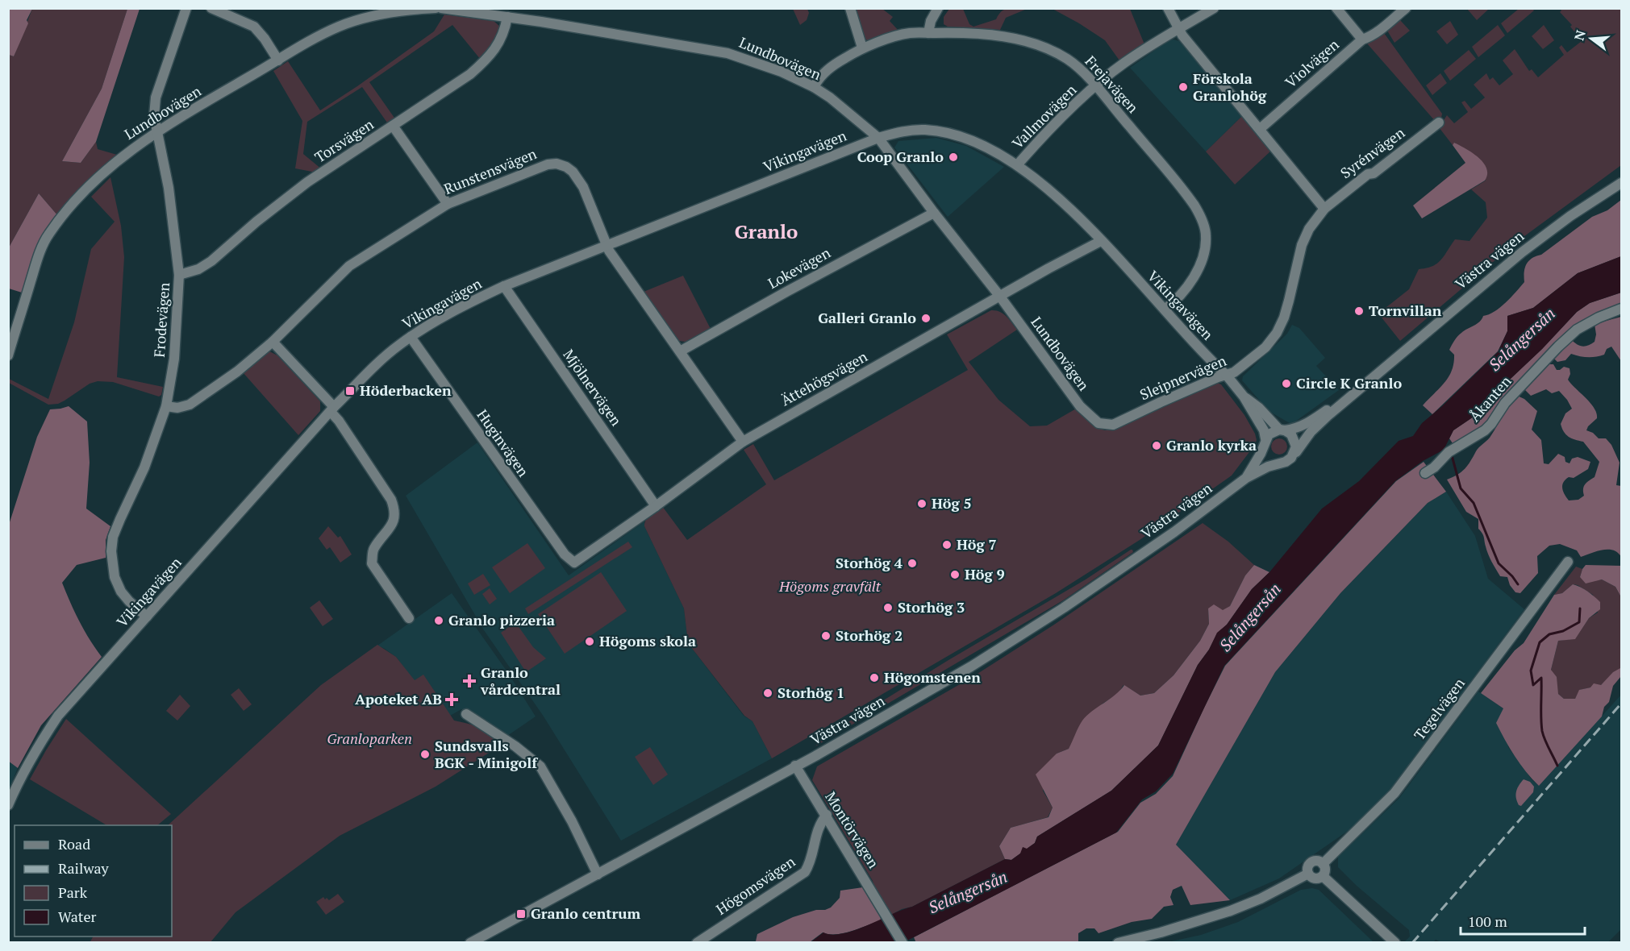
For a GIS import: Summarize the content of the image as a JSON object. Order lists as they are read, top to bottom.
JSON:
{
  "streets": {
    "street": [
      "Lundbovägen",
      "Violvägen",
      "Frejavägen",
      "Vallmovägen",
      "Torsvägen",
      "Vikingavägen",
      "Syrénvägen",
      "Runstensvägen",
      "Västra vägen",
      "Lokevägen",
      "Frodevägen",
      "Sleipnervägen",
      "Ättehögsvägen",
      "Mjölnervägen",
      "Åkanten",
      "Huginvägen",
      "Tegelvägen",
      "Montörvägen",
      "Högomsvägen"
    ]
  },
  "crossings": [
    ["Lundbovägen", "Frejavägen"],
    ["Lundbovägen", "Torsvägen"],
    ["Lundbovägen", "Vikingavägen"],
    ["Lundbovägen", "Lokevägen"],
    ["Lundbovägen", "Frodevägen"],
    ["Lundbovägen", "Sleipnervägen"],
    ["Lundbovägen", "Ättehögsvägen"],
    ["Frejavägen", "Vallmovägen"],
    ["Frejavägen", "Vikingavägen"],
    ["Vallmovägen", "Vikingavägen"],
    ["Torsvägen", "Frodevägen"],
    ["Vikingavägen", "Runstensvägen"],
    ["Vikingavägen", "Västra vägen"],
    ["Vikingavägen", "Frodevägen"],
    ["Vikingavägen", "Sleipnervägen"],
    ["Vikingavägen", "Ättehögsvägen"],
    ["Vikingavägen", "Mjölnervägen"],
    ["Vikingavägen", "Huginvägen"],
    ["Syrénvägen", "Sleipnervägen"],
    ["Runstensvägen", "Lokevägen"],
    ["Runstensvägen", "Frodevägen"],
    ["Runstensvägen", "Ättehögsvägen"],
    ["Västra vägen", "Montörvägen"],
    ["Ättehögsvägen", "Mjölnervägen"],
    ["Ättehögsvägen", "Huginvägen"],
    ["Montörvägen", "Högomsvägen"]
  ],
  "districts": ["Granlo"],
  "water": ["Selångersån"],
  "parks": ["Högoms gravfält", "Granloparken"],
  "places": {
    "other": [
      "Förskola Granlohög",
      "Coop Granlo",
      "Tornvillan",
      "Galleri Granlo",
      "Circle K Granlo",
      "Granlo kyrka",
      "Hög 5",
      "Hög 7",
      "Storhög 4",
      "Hög 9",
      "Storhög 3",
      "Granlo pizzeria",
      "Storhög 2",
      "Högoms skola",
      "Högomstenen",
      "Storhög 1",
      "Sundsvalls BGK - Minigolf"
    ],
    "transit": ["Höderbacken", "Granlo centrum"],
    "health": ["Granlo vårdcentral", "Apoteket AB"]
  },
  "legend": [
    "Road",
    "Railway",
    "Park",
    "Water"
  ],
  "scale_bar": "100 m",
  "north": "left"
}
